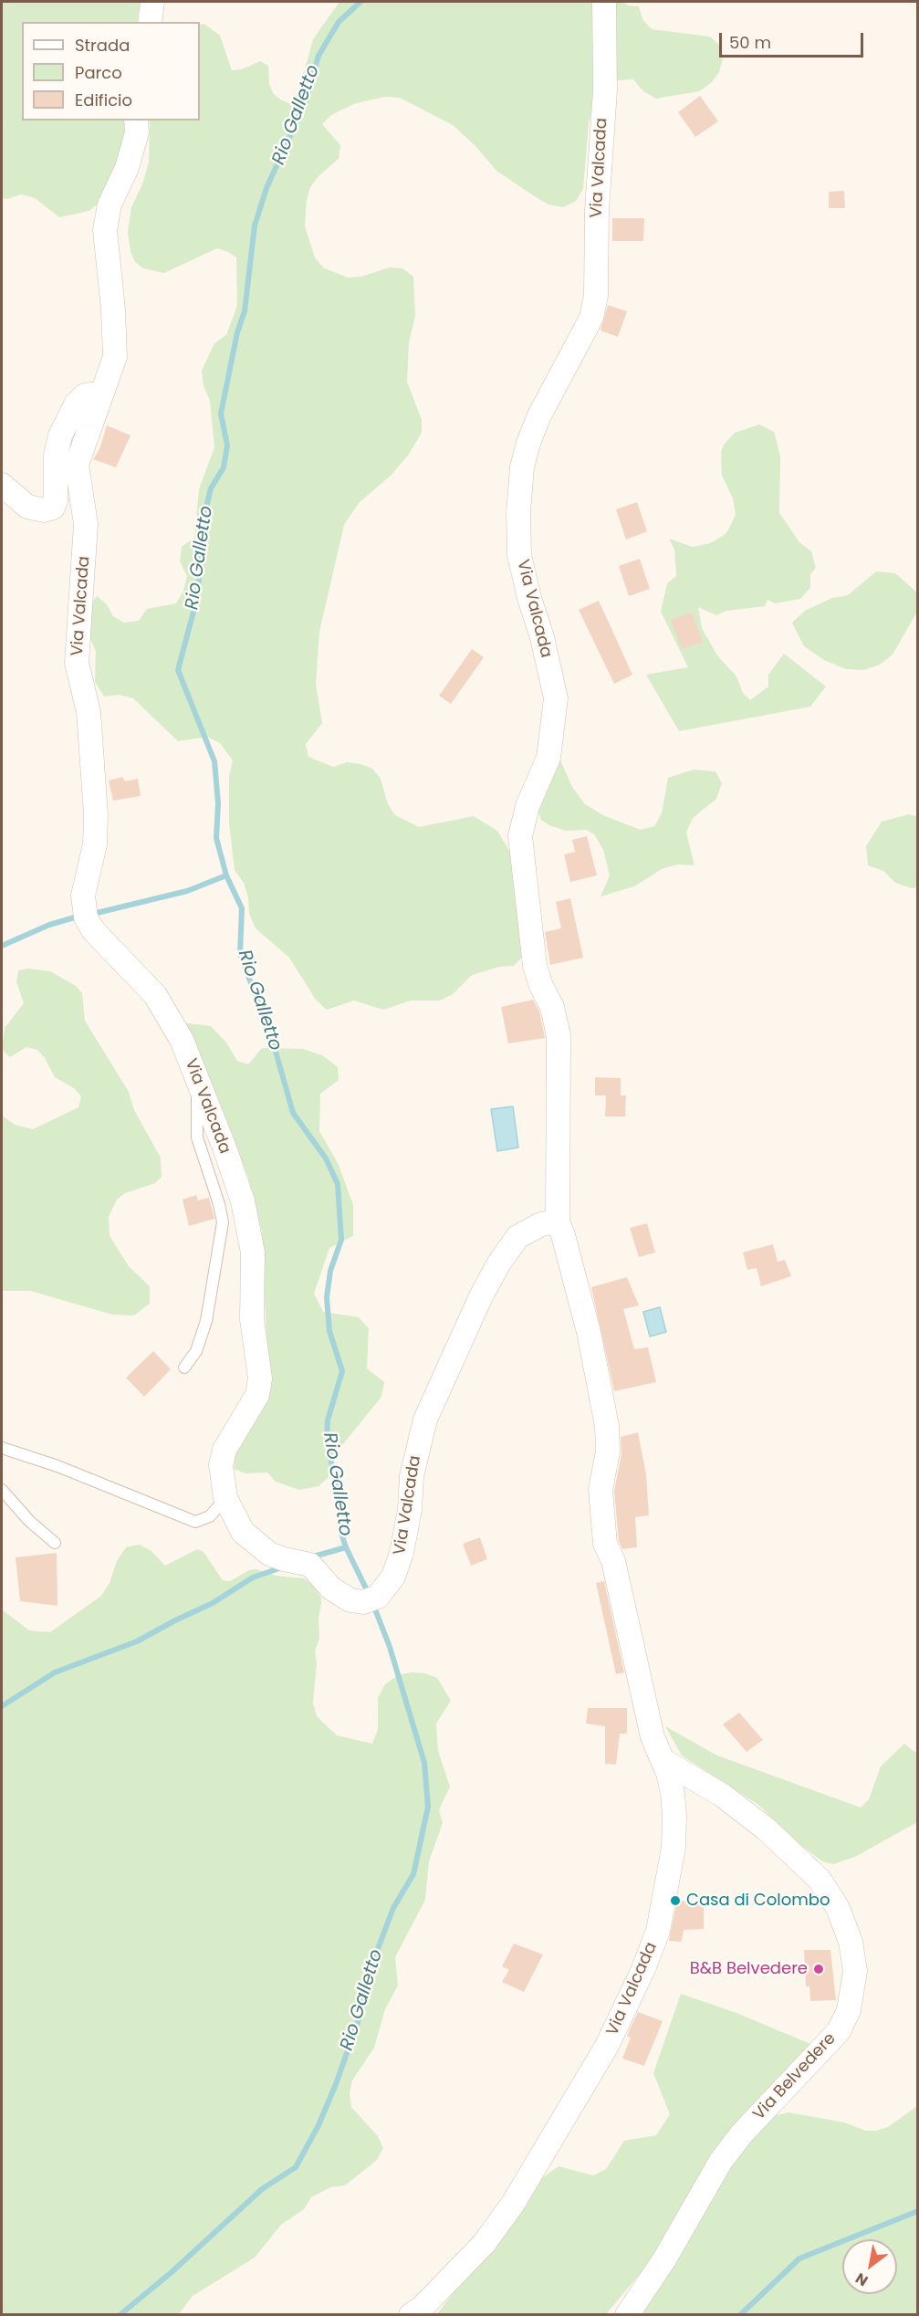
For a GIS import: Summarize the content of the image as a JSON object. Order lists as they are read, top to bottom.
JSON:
{
  "streets": {
    "street": ["Via Valcada", "Via Belvedere"]
  },
  "crossings": [
    ["Via Valcada", "Via Belvedere"]
  ],
  "water": ["Rio Galletto"],
  "places": ["Casa di Colombo", "B&B Belvedere"],
  "legend": ["Strada", "Parco", "Edificio"],
  "scale_bar": "50 m",
  "north": "bottom left"
}
